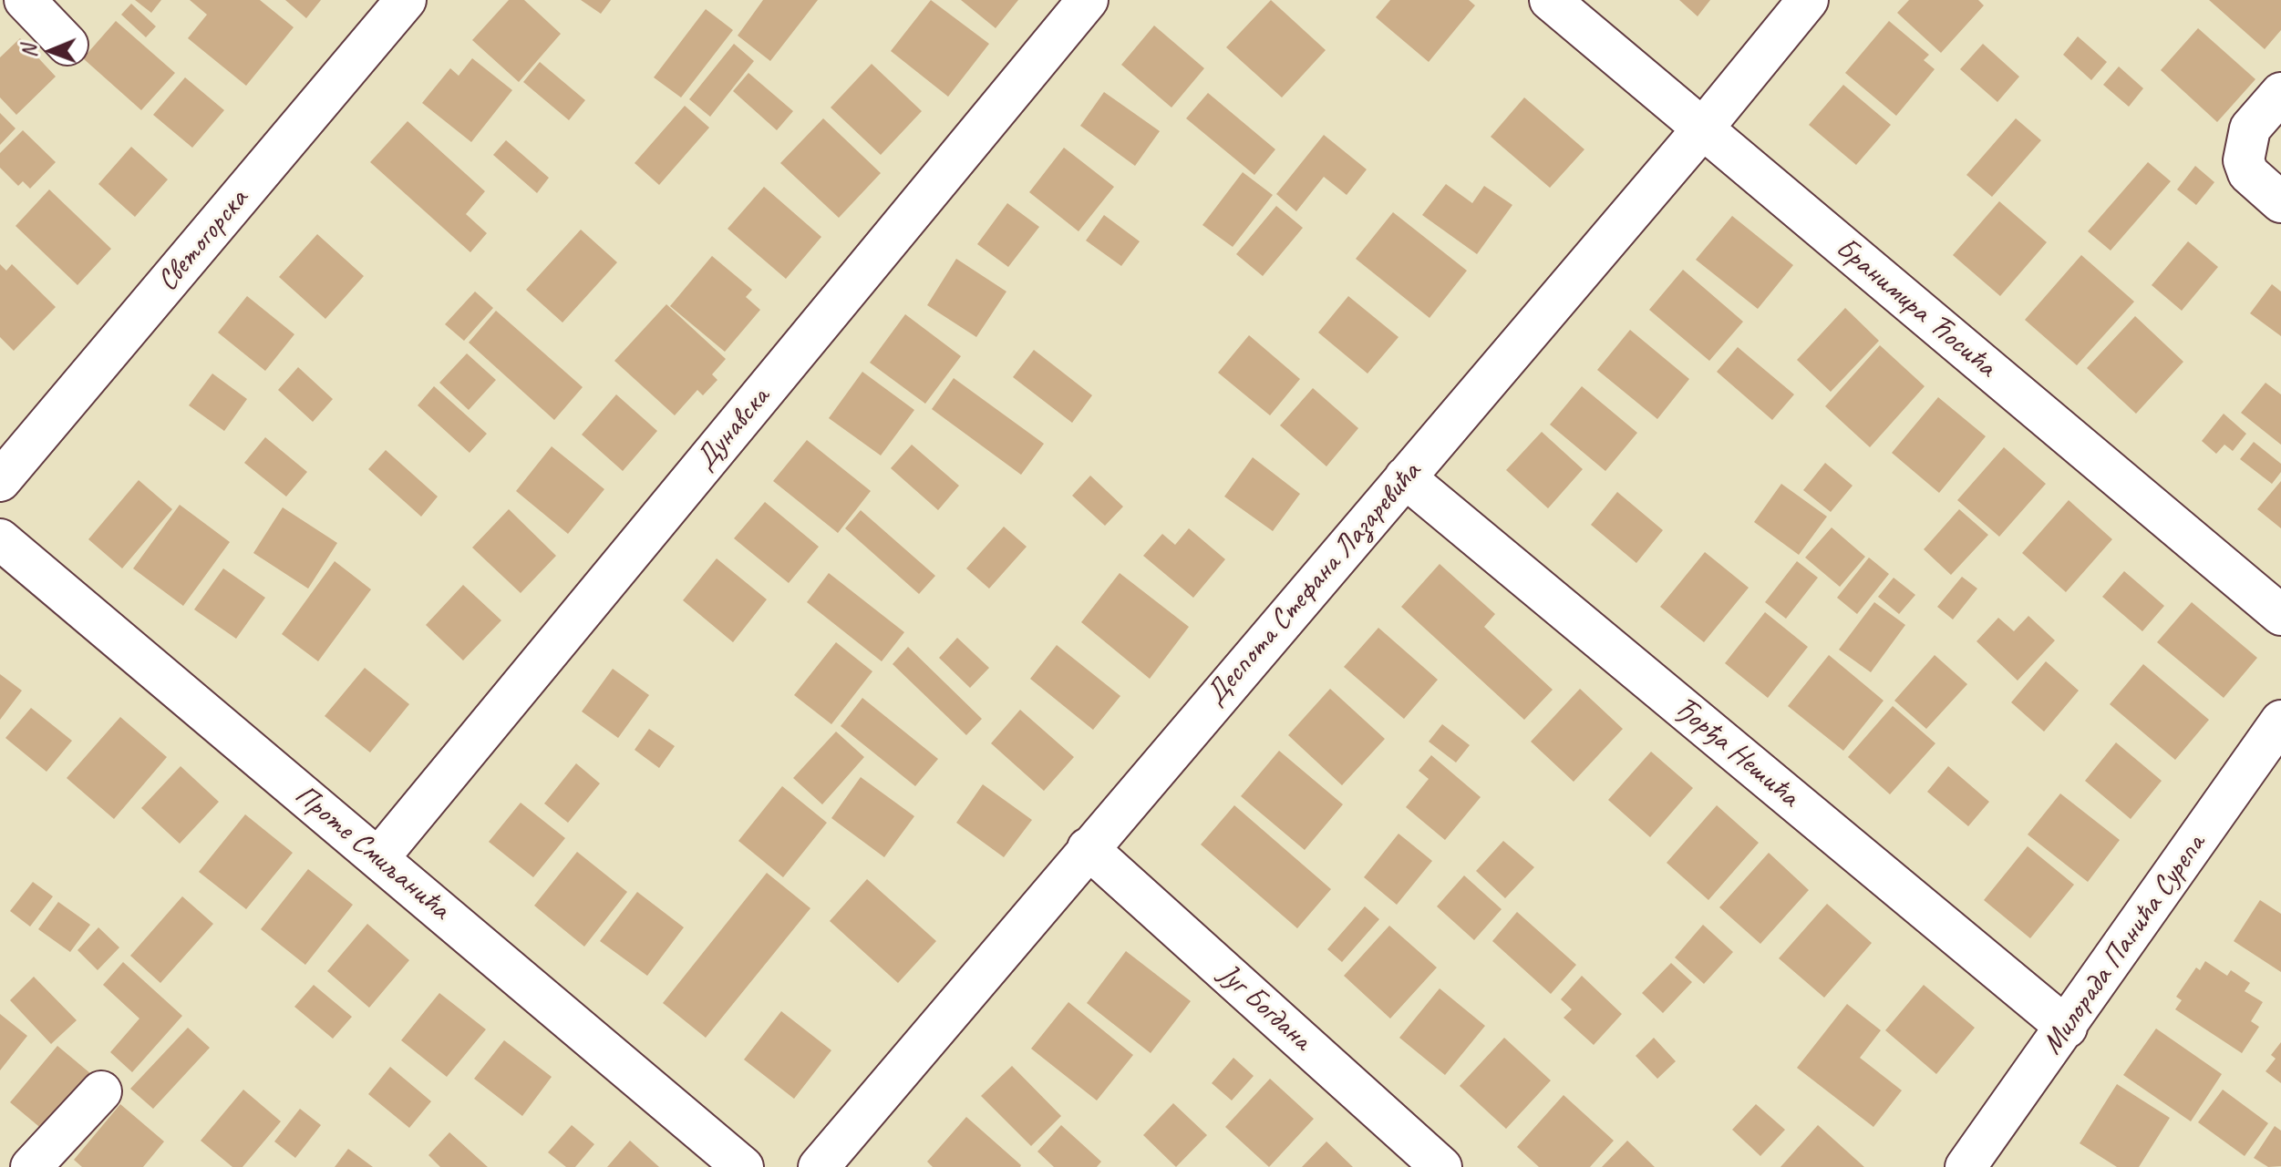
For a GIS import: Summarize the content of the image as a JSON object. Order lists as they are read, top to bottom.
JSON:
{
  "streets": {
    "street": [
      "Светогорска",
      "Бранимира Ћосића",
      "Дунавска",
      "Деспота Стефана Лазаревића",
      "Ђорђа Нешића",
      "Проте Смиљанића",
      "Милорада Панића Сурепа",
      "Југ Богдана"
    ]
  },
  "crossings": [
    ["Бранимира Ћосића", "Деспота Стефана Лазаревића"],
    ["Дунавска", "Проте Смиљанића"],
    ["Деспота Стефана Лазаревића", "Ђорђа Нешића"],
    ["Деспота Стефана Лазаревића", "Југ Богдана"],
    ["Ђорђа Нешића", "Милорада Панића Сурепа"]
  ],
  "north": "left"
}
